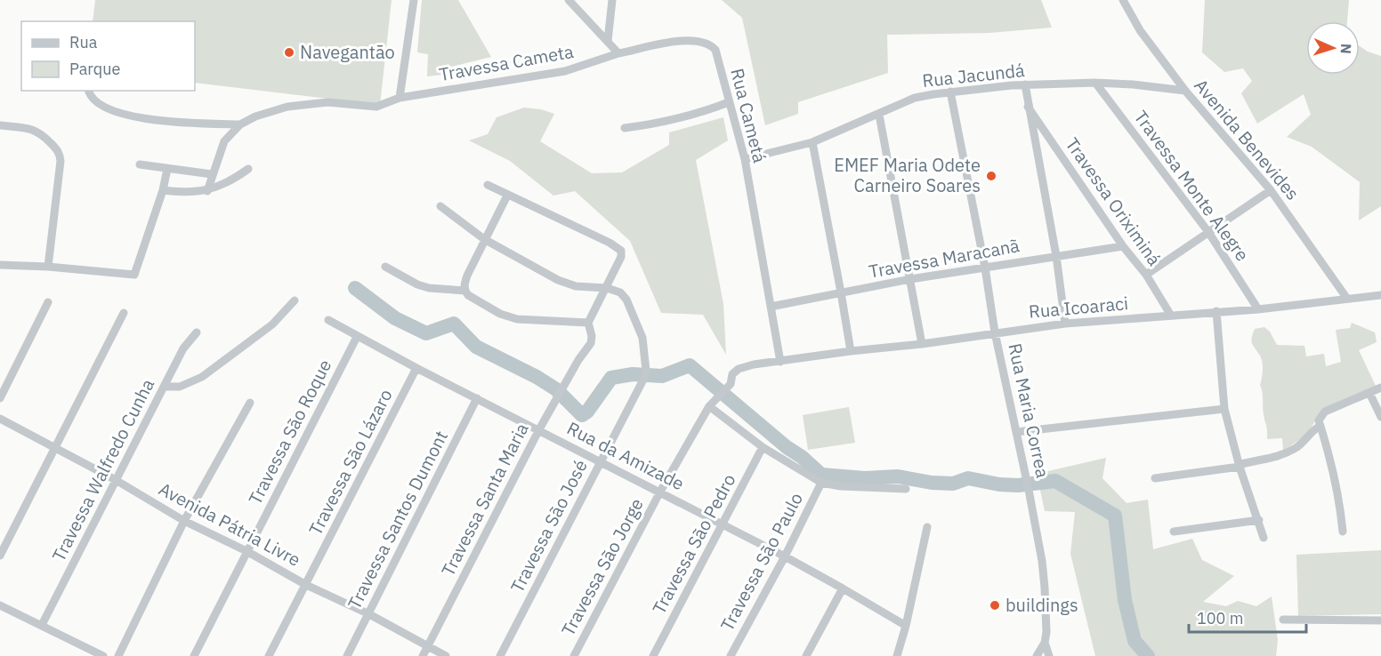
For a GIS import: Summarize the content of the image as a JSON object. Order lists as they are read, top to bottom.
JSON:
{
  "streets": {
    "street": [
      "Travessa Cameta",
      "Rua Jacundá",
      "Rua Cametá",
      "Avenida Benevides",
      "Travessa Monte Alegre",
      "Travessa Oriximiná",
      "Travessa Maracanã",
      "Rua Icoaraci",
      "Rua Maria Correa",
      "Travessa São Roque",
      "Rua da Amizade",
      "Travessa São Lázaro",
      "Travessa Walfredo Cunha",
      "Travessa Santa Maria",
      "Travessa Santos Dumont",
      "Avenida Pátria Livre",
      "Travessa São José",
      "Travessa São Pedro",
      "Travessa São Paulo",
      "Travessa São Jorge"
    ]
  },
  "crossings": [
    ["Travessa Cameta", "Rua Cametá"],
    ["Rua Jacundá", "Rua Cametá"],
    ["Rua Jacundá", "Avenida Benevides"],
    ["Rua Jacundá", "Travessa Monte Alegre"],
    ["Rua Jacundá", "Rua Maria Correa"],
    ["Rua Cametá", "Travessa Maracanã"],
    ["Rua Cametá", "Rua Icoaraci"],
    ["Rua Cametá", "Travessa São Jorge"],
    ["Avenida Benevides", "Rua Icoaraci"],
    ["Travessa Monte Alegre", "Rua Icoaraci"],
    ["Travessa Oriximiná", "Travessa Maracanã"],
    ["Travessa Oriximiná", "Rua Icoaraci"],
    ["Travessa Maracanã", "Rua Maria Correa"],
    ["Rua Icoaraci", "Rua Maria Correa"],
    ["Rua Icoaraci", "Travessa São Jorge"],
    ["Travessa São Roque", "Rua da Amizade"],
    ["Travessa São Roque", "Avenida Pátria Livre"],
    ["Rua da Amizade", "Travessa São Lázaro"],
    ["Rua da Amizade", "Travessa Santa Maria"],
    ["Rua da Amizade", "Travessa Santos Dumont"],
    ["Rua da Amizade", "Travessa São José"],
    ["Rua da Amizade", "Travessa São Pedro"],
    ["Rua da Amizade", "Travessa São Paulo"],
    ["Rua da Amizade", "Travessa São Jorge"],
    ["Travessa São Lázaro", "Avenida Pátria Livre"],
    ["Travessa Walfredo Cunha", "Avenida Pátria Livre"],
    ["Travessa Santa Maria", "Avenida Pátria Livre"],
    ["Travessa Santos Dumont", "Avenida Pátria Livre"]
  ],
  "places": ["Navegantão", "EMEF Maria Odete Carneiro Soares", "buildings"],
  "legend": ["Rua", "Parque"],
  "scale_bar": "100 m",
  "north": "right"
}
